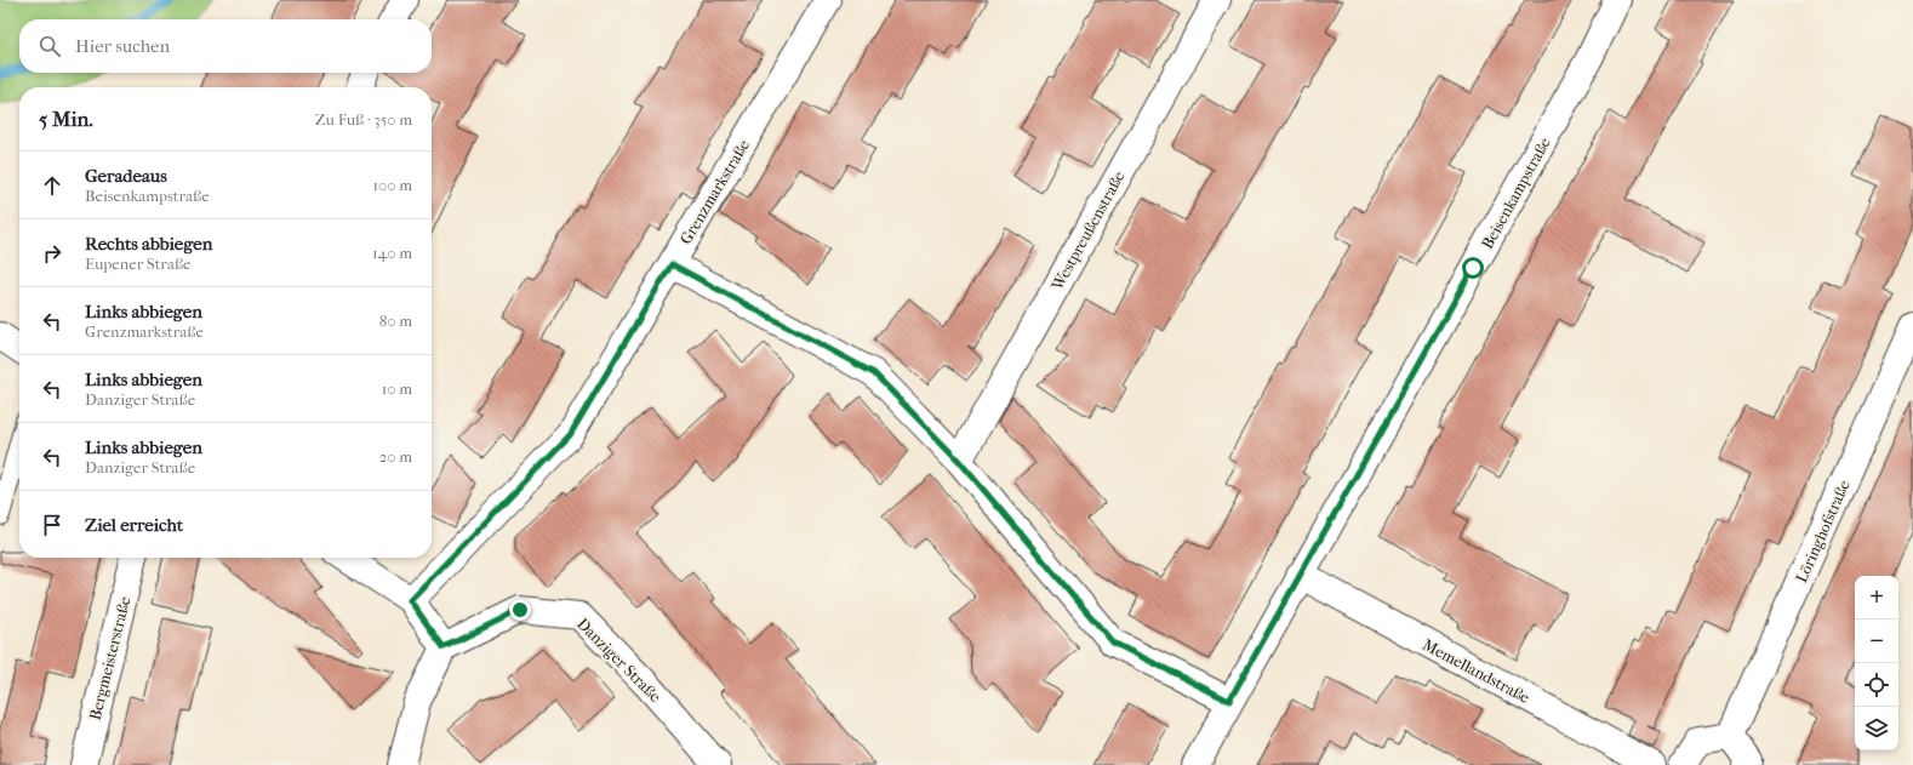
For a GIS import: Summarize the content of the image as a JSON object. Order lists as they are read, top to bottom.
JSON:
{
  "streets": {
    "street": [
      "Grenzmarkstraße",
      "Beisenkampstraße",
      "Westpreußenstraße",
      "Löringhofstraße",
      "Bergmeisterstraße",
      "Danziger Straße",
      "Memellandstraße"
    ]
  },
  "crossings": [
    ["Beisenkampstraße", "Memellandstraße"]
  ],
  "page": {
    "search": "Hier suchen",
    "heading": ["5 Min.", "Zu Fuß · 350 m"],
    "list": [
      ["Geradeaus", "Beisenkampstraße", "100 m"],
      ["Rechts abbiegen", "Eupener Straße", "140 m"],
      ["Links abbiegen", "Grenzmarkstraße", "80 m"],
      ["Links abbiegen", "Danziger Straße", "10 m"],
      ["Links abbiegen", "Danziger Straße", "20 m"],
      "Ziel erreicht"
    ],
    "map_buttons": ["+", "−"]
  }
}
